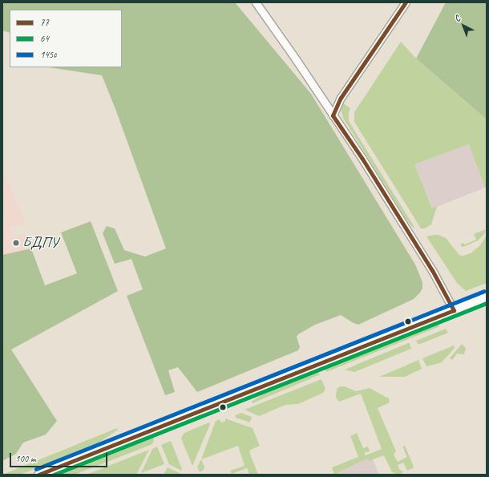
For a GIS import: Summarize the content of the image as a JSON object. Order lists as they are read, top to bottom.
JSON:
{
  "places": ["БДПУ"],
  "lines": ["transit line 77", "transit line 145с", "transit line 64"],
  "legend": ["77", "64", "145с"],
  "scale_bar": "100 m",
  "north": "top left"
}
